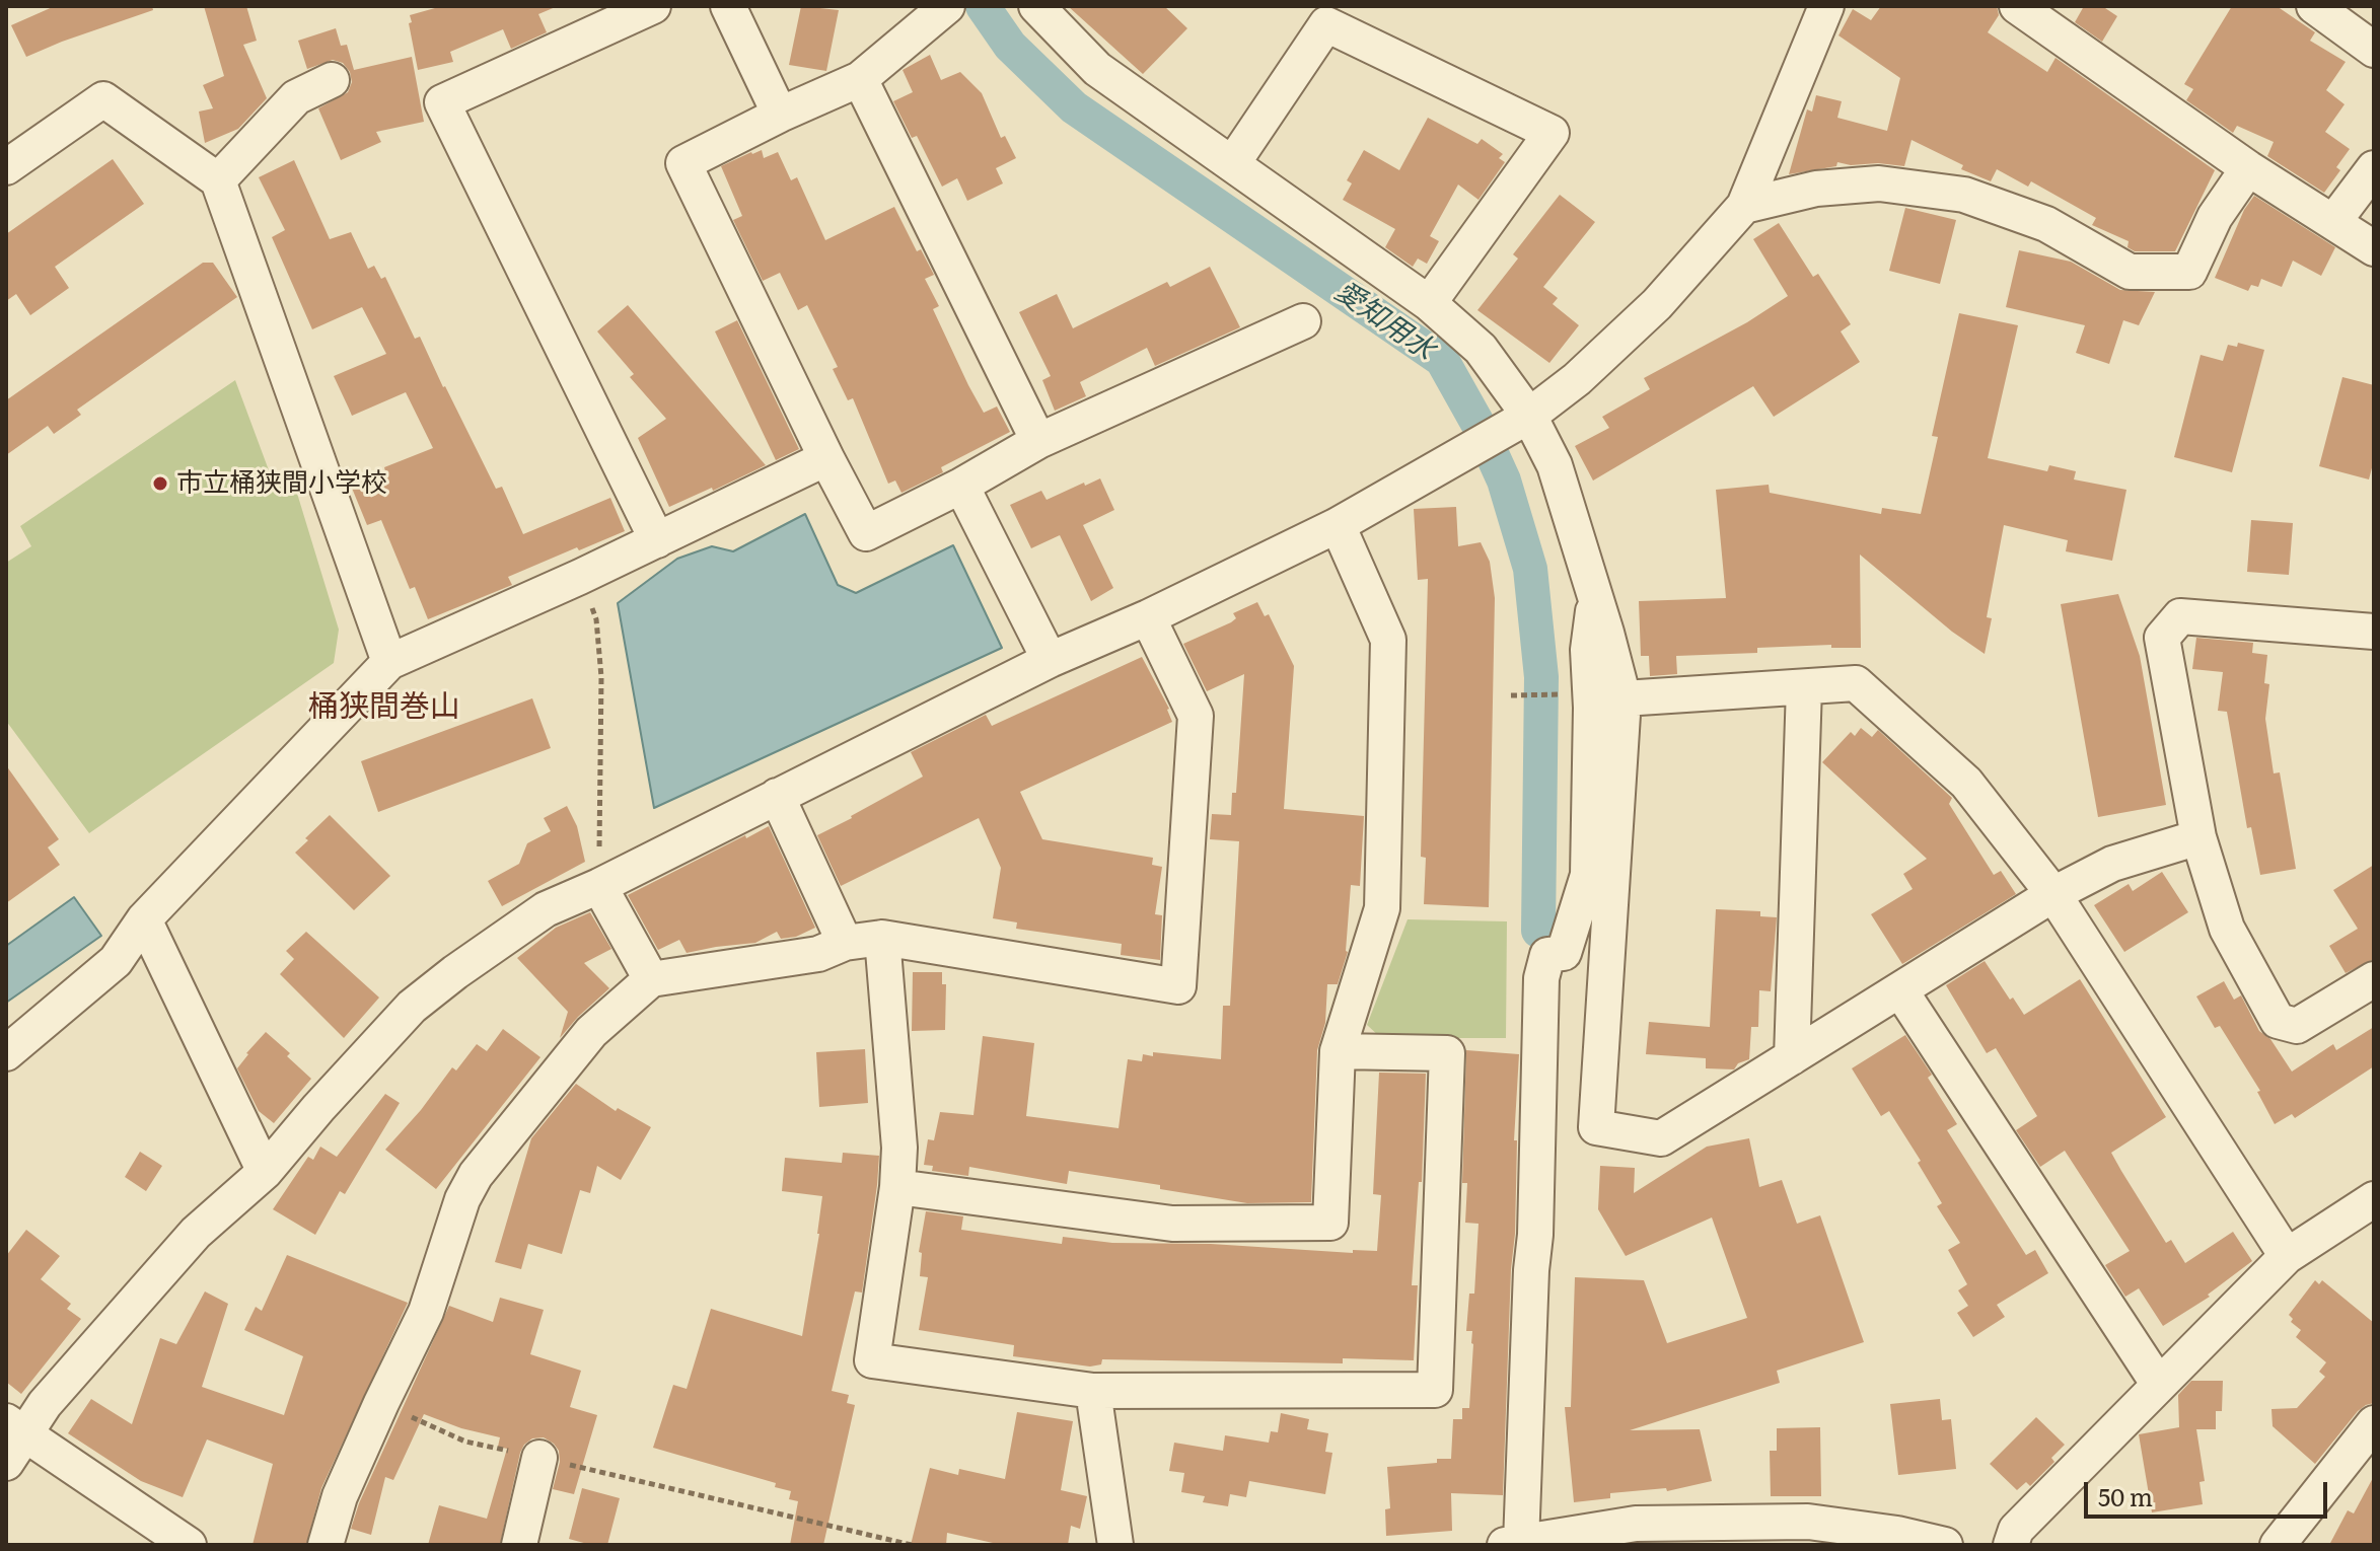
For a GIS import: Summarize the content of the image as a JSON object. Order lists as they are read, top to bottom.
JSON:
{
  "districts": ["桶狭間巻山"],
  "water": ["愛知用水"],
  "places": ["市立桶狭間小学校"],
  "scale_bar": "50 m"
}
